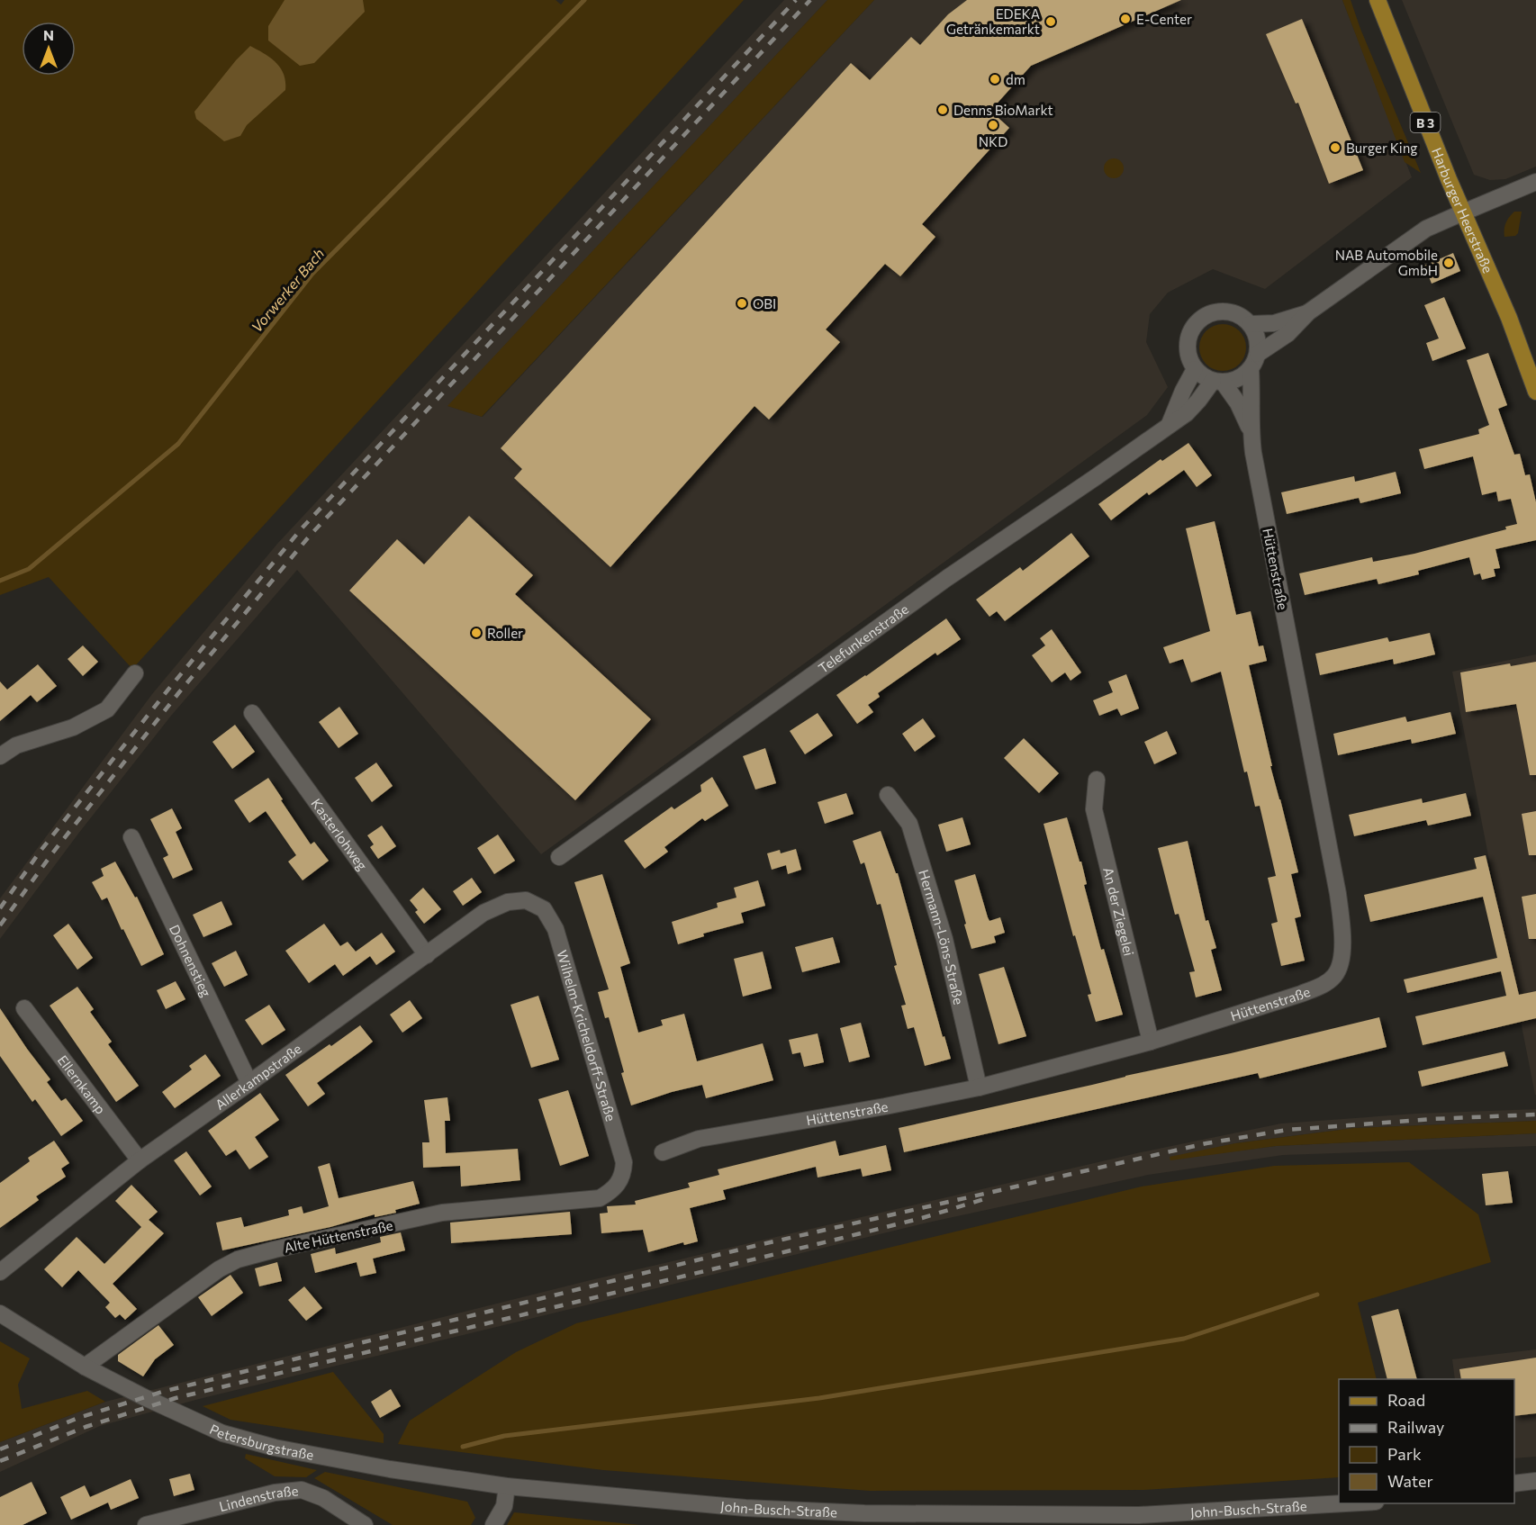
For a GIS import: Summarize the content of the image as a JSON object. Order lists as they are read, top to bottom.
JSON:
{
  "streets": {
    "main road": ["B 3", "Harburger Heerstraße"],
    "street": [
      "Hüttenstraße",
      "Telefunkenstraße",
      "Kasterlohweg",
      "An der Ziegelei",
      "Hermann-Löns-Straße",
      "Dohnenstieg",
      "Wilhelm-Kricheldorff-Straße",
      "Allerkampstraße",
      "Ellernkamp",
      "Alte Hüttenstraße",
      "Petersburgstraße",
      "Lindenstraße",
      "John-Busch-Straße"
    ]
  },
  "crossings": [
    ["Hüttenstraße", "An der Ziegelei"],
    ["Hüttenstraße", "Hermann-Löns-Straße"],
    ["Kasterlohweg", "Allerkampstraße"],
    ["Dohnenstieg", "Allerkampstraße"],
    ["Wilhelm-Kricheldorff-Straße", "Allerkampstraße"],
    ["Wilhelm-Kricheldorff-Straße", "Alte Hüttenstraße"],
    ["Allerkampstraße", "Ellernkamp"],
    ["Alte Hüttenstraße", "Petersburgstraße"],
    ["Petersburgstraße", "John-Busch-Straße"]
  ],
  "water": ["Vorwerker Bach"],
  "places": [
    "E-Center",
    "EDEKA Getränkemarkt",
    "dm",
    "Denns BioMarkt",
    "NKD",
    "Burger King",
    "NAB Automobile GmbH",
    "OBI",
    "Roller"
  ],
  "legend": [
    "Road",
    "Railway",
    "Park",
    "Water"
  ],
  "north": "top"
}
